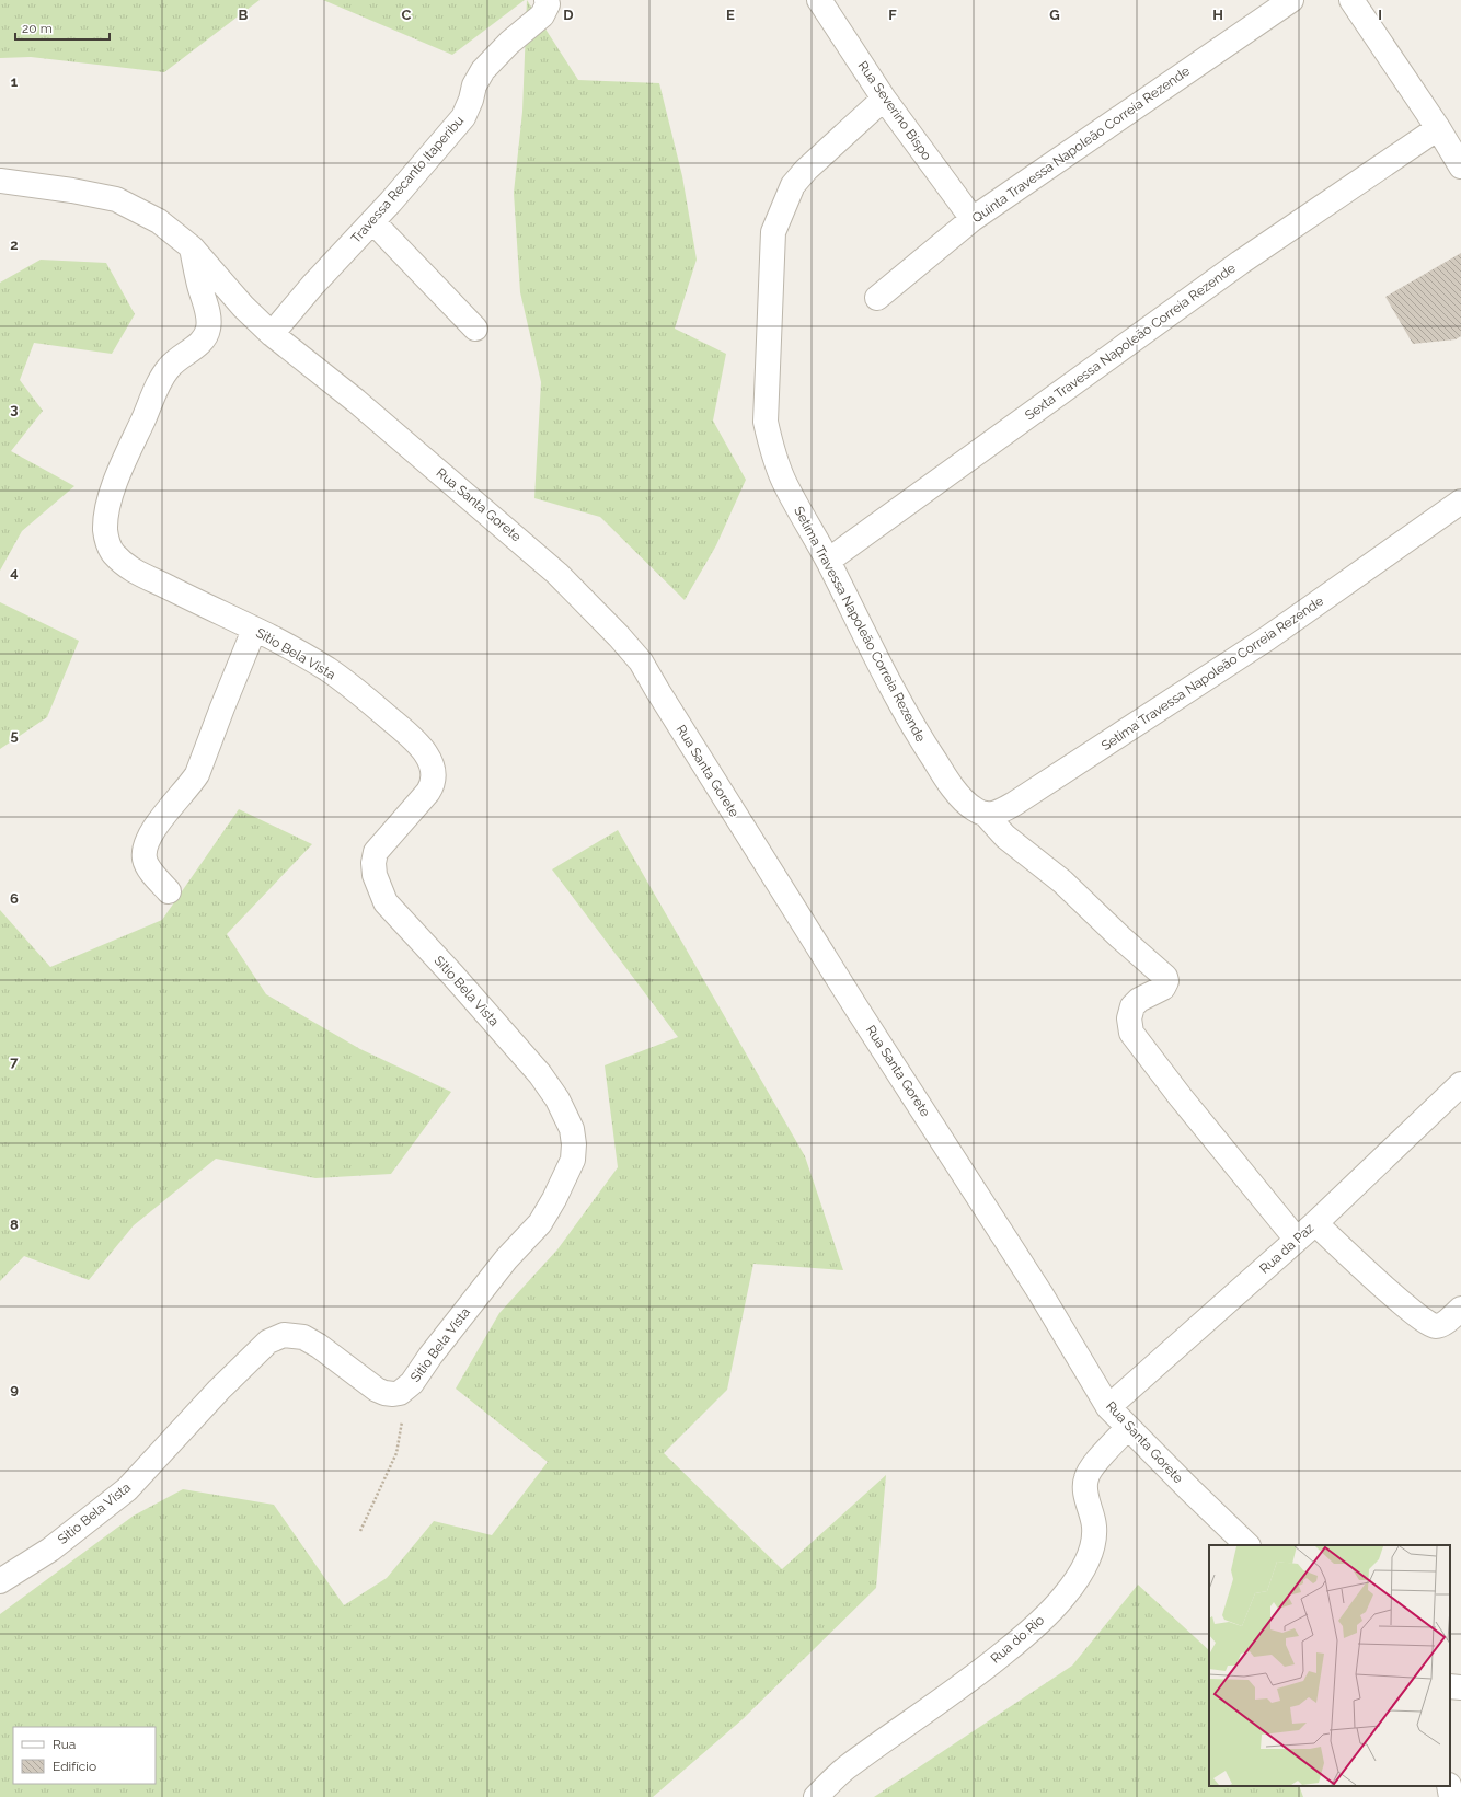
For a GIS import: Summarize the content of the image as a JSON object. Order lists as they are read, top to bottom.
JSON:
{
  "streets": {
    "street": [
      "Rua Severino Bispo",
      "Quinta Travessa Napoleão Correia Rezende",
      "Travessa Recanto Itaperibu",
      "Sexta Travessa Napoleão Correia Rezende",
      "Rua Santa Gorete",
      "Setima Travessa Napoleão Correia Rezende",
      "Sitio Bela Vista",
      "Rua da Paz",
      "Rua do Rio"
    ]
  },
  "crossings": [
    ["Rua Severino Bispo", "Quinta Travessa Napoleão Correia Rezende"],
    ["Rua Severino Bispo", "Setima Travessa Napoleão Correia Rezende"],
    ["Travessa Recanto Itaperibu", "Rua Santa Gorete"],
    ["Sexta Travessa Napoleão Correia Rezende", "Setima Travessa Napoleão Correia Rezende"],
    ["Rua Santa Gorete", "Sitio Bela Vista"],
    ["Rua Santa Gorete", "Rua da Paz"],
    ["Rua Santa Gorete", "Rua do Rio"]
  ],
  "legend": ["Rua", "Edifício"],
  "scale_bar": "20 m",
  "grid": {
    "columns": [
      "B",
      "C",
      "D",
      "E",
      "F",
      "G",
      "H",
      "I"
    ],
    "rows": [
      "1",
      "2",
      "3",
      "4",
      "5",
      "6",
      "7",
      "8",
      "9"
    ]
  }
}
